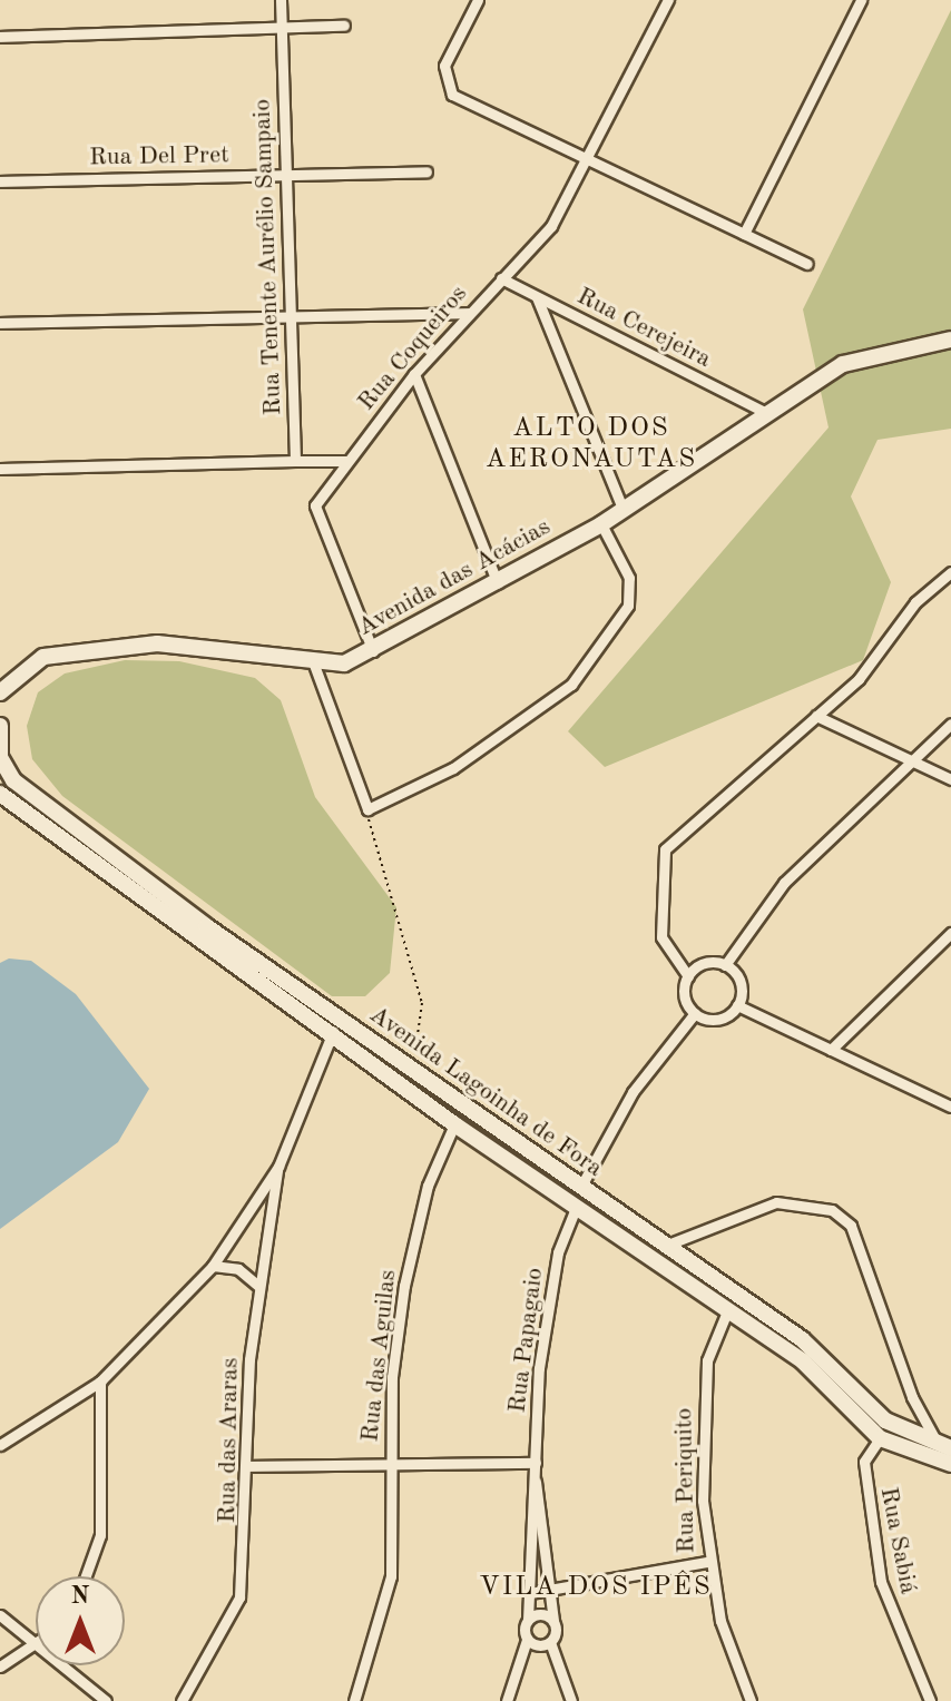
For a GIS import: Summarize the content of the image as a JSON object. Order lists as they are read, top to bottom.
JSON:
{
  "streets": {
    "main road": ["Avenida das Acácias", "Avenida Lagoinha de Fora"],
    "street": [
      "Rua Del Pret",
      "Rua Tenente Aurélio Sampaio",
      "Rua Cerejeira",
      "Rua Coqueiros",
      "Rua Papagaio",
      "Rua das Aguilas",
      "Rua das Araras",
      "Rua Periquito",
      "Rua Sabiá"
    ]
  },
  "crossings": [
    ["Rua Del Pret", "Rua Tenente Aurélio Sampaio"],
    ["Rua Cerejeira", "Rua Coqueiros"],
    ["Rua Cerejeira", "Avenida das Acácias"],
    ["Rua Coqueiros", "Avenida das Acácias"],
    ["Avenida Lagoinha de Fora", "Rua Papagaio"],
    ["Avenida Lagoinha de Fora", "Rua das Aguilas"],
    ["Avenida Lagoinha de Fora", "Rua Periquito"],
    ["Avenida Lagoinha de Fora", "Rua Sabiá"]
  ],
  "districts": ["ALTO DOS AERONAUTAS", "VILA DOS IPÊS"],
  "north": "top"
}
